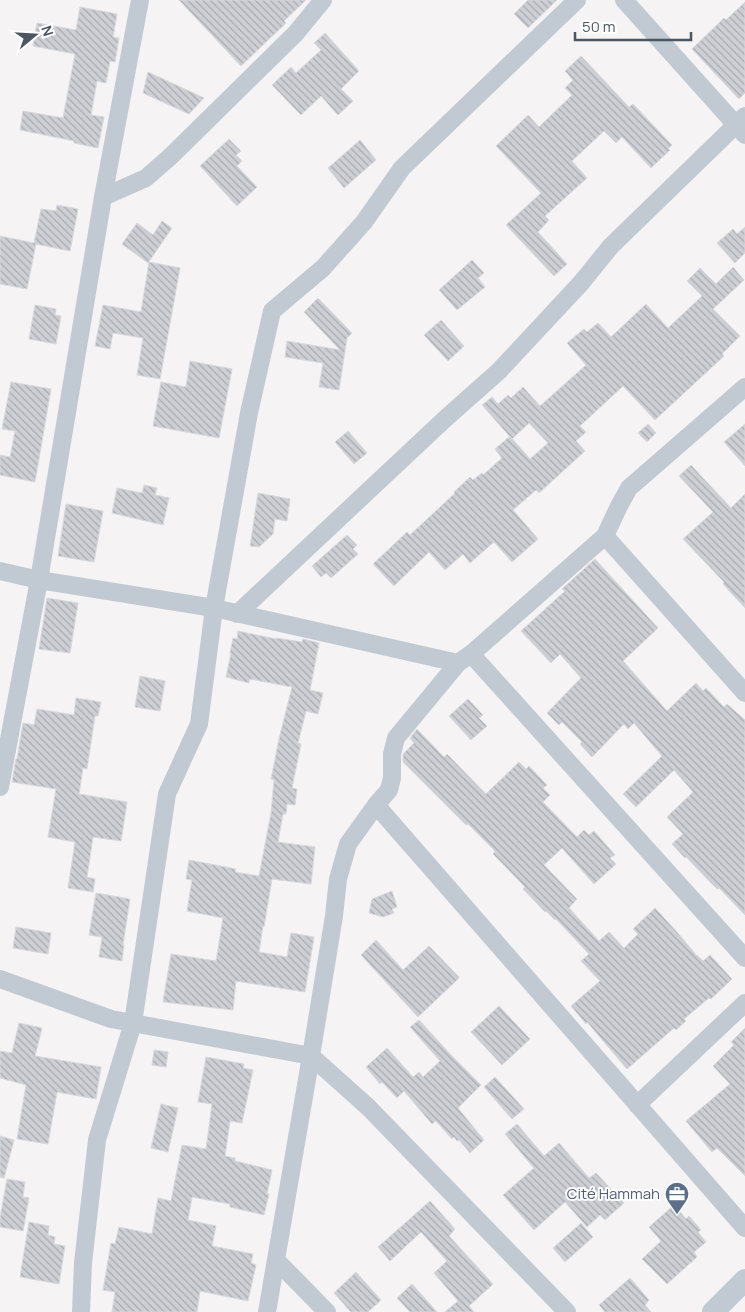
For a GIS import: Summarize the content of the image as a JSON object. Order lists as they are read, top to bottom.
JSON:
{
  "places": {
    "office": ["Cité Hammah"]
  },
  "scale_bar": "50 m",
  "north": "right"
}
